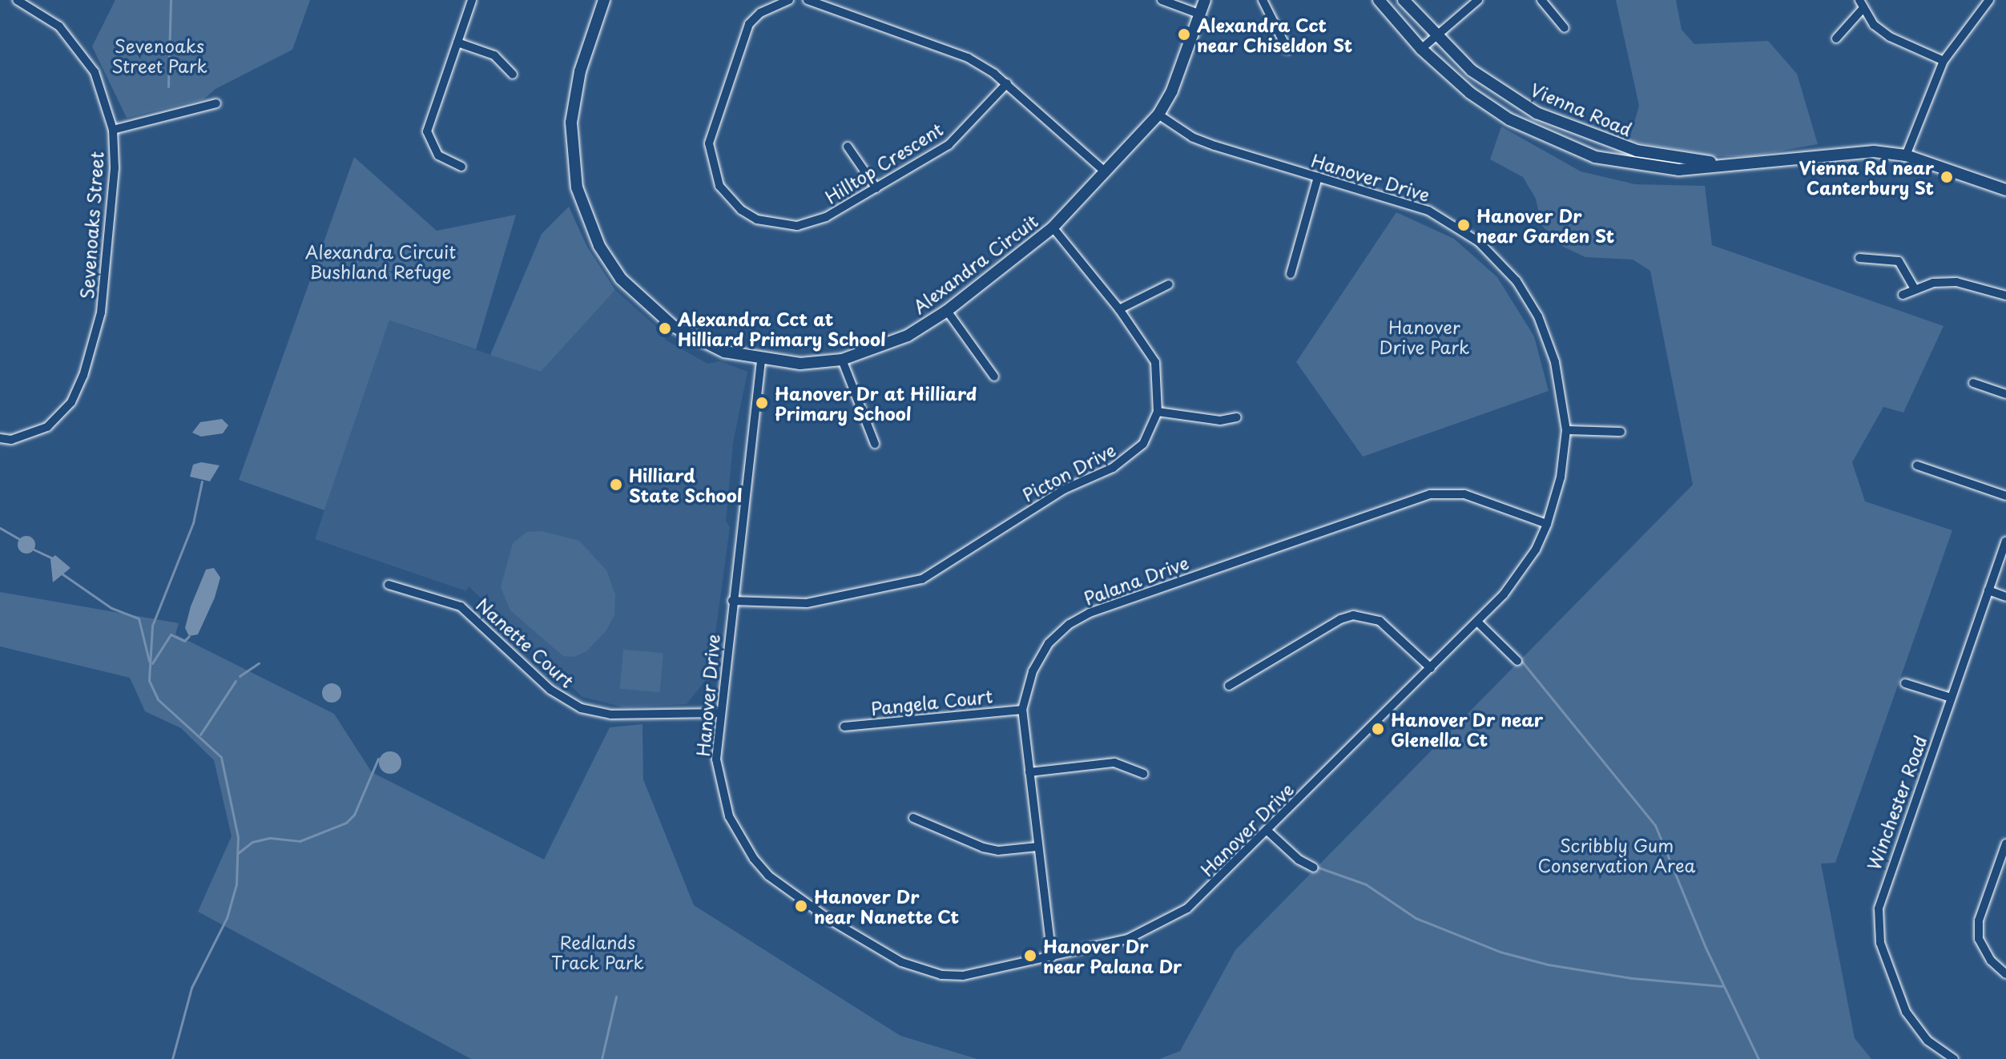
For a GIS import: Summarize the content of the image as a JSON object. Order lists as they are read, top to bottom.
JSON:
{
  "streets": {
    "main road": ["Vienna Road", "Alexandra Circuit"],
    "street": [
      "Hilltop Crescent",
      "Hanover Drive",
      "Sevenoaks Street",
      "Picton Drive",
      "Palana Drive",
      "Nanette Court",
      "Pangela Court",
      "Winchester Road"
    ]
  },
  "crossings": [
    ["Hanover Drive", "Alexandra Circuit"],
    ["Hanover Drive", "Picton Drive"],
    ["Hanover Drive", "Palana Drive"],
    ["Hanover Drive", "Nanette Court"],
    ["Alexandra Circuit", "Picton Drive"],
    ["Palana Drive", "Pangela Court"]
  ],
  "parks": [
    "Sevenoaks Street Park",
    "Alexandra Circuit Bushland Refuge",
    "Hanover Drive Park",
    "Scribbly Gum Conservation Area",
    "Redlands Track Park"
  ],
  "places": [
    "Alexandra Cct near Chiseldon St",
    "Vienna Rd near Canterbury St",
    "Hanover Dr near Garden St",
    "Alexandra Cct at Hilliard Primary School",
    "Hanover Dr at Hilliard Primary School",
    "Hilliard State School",
    "Hanover Dr near Glenella Ct",
    "Hanover Dr near Nanette Ct",
    "Hanover Dr near Palana Dr"
  ]
}
